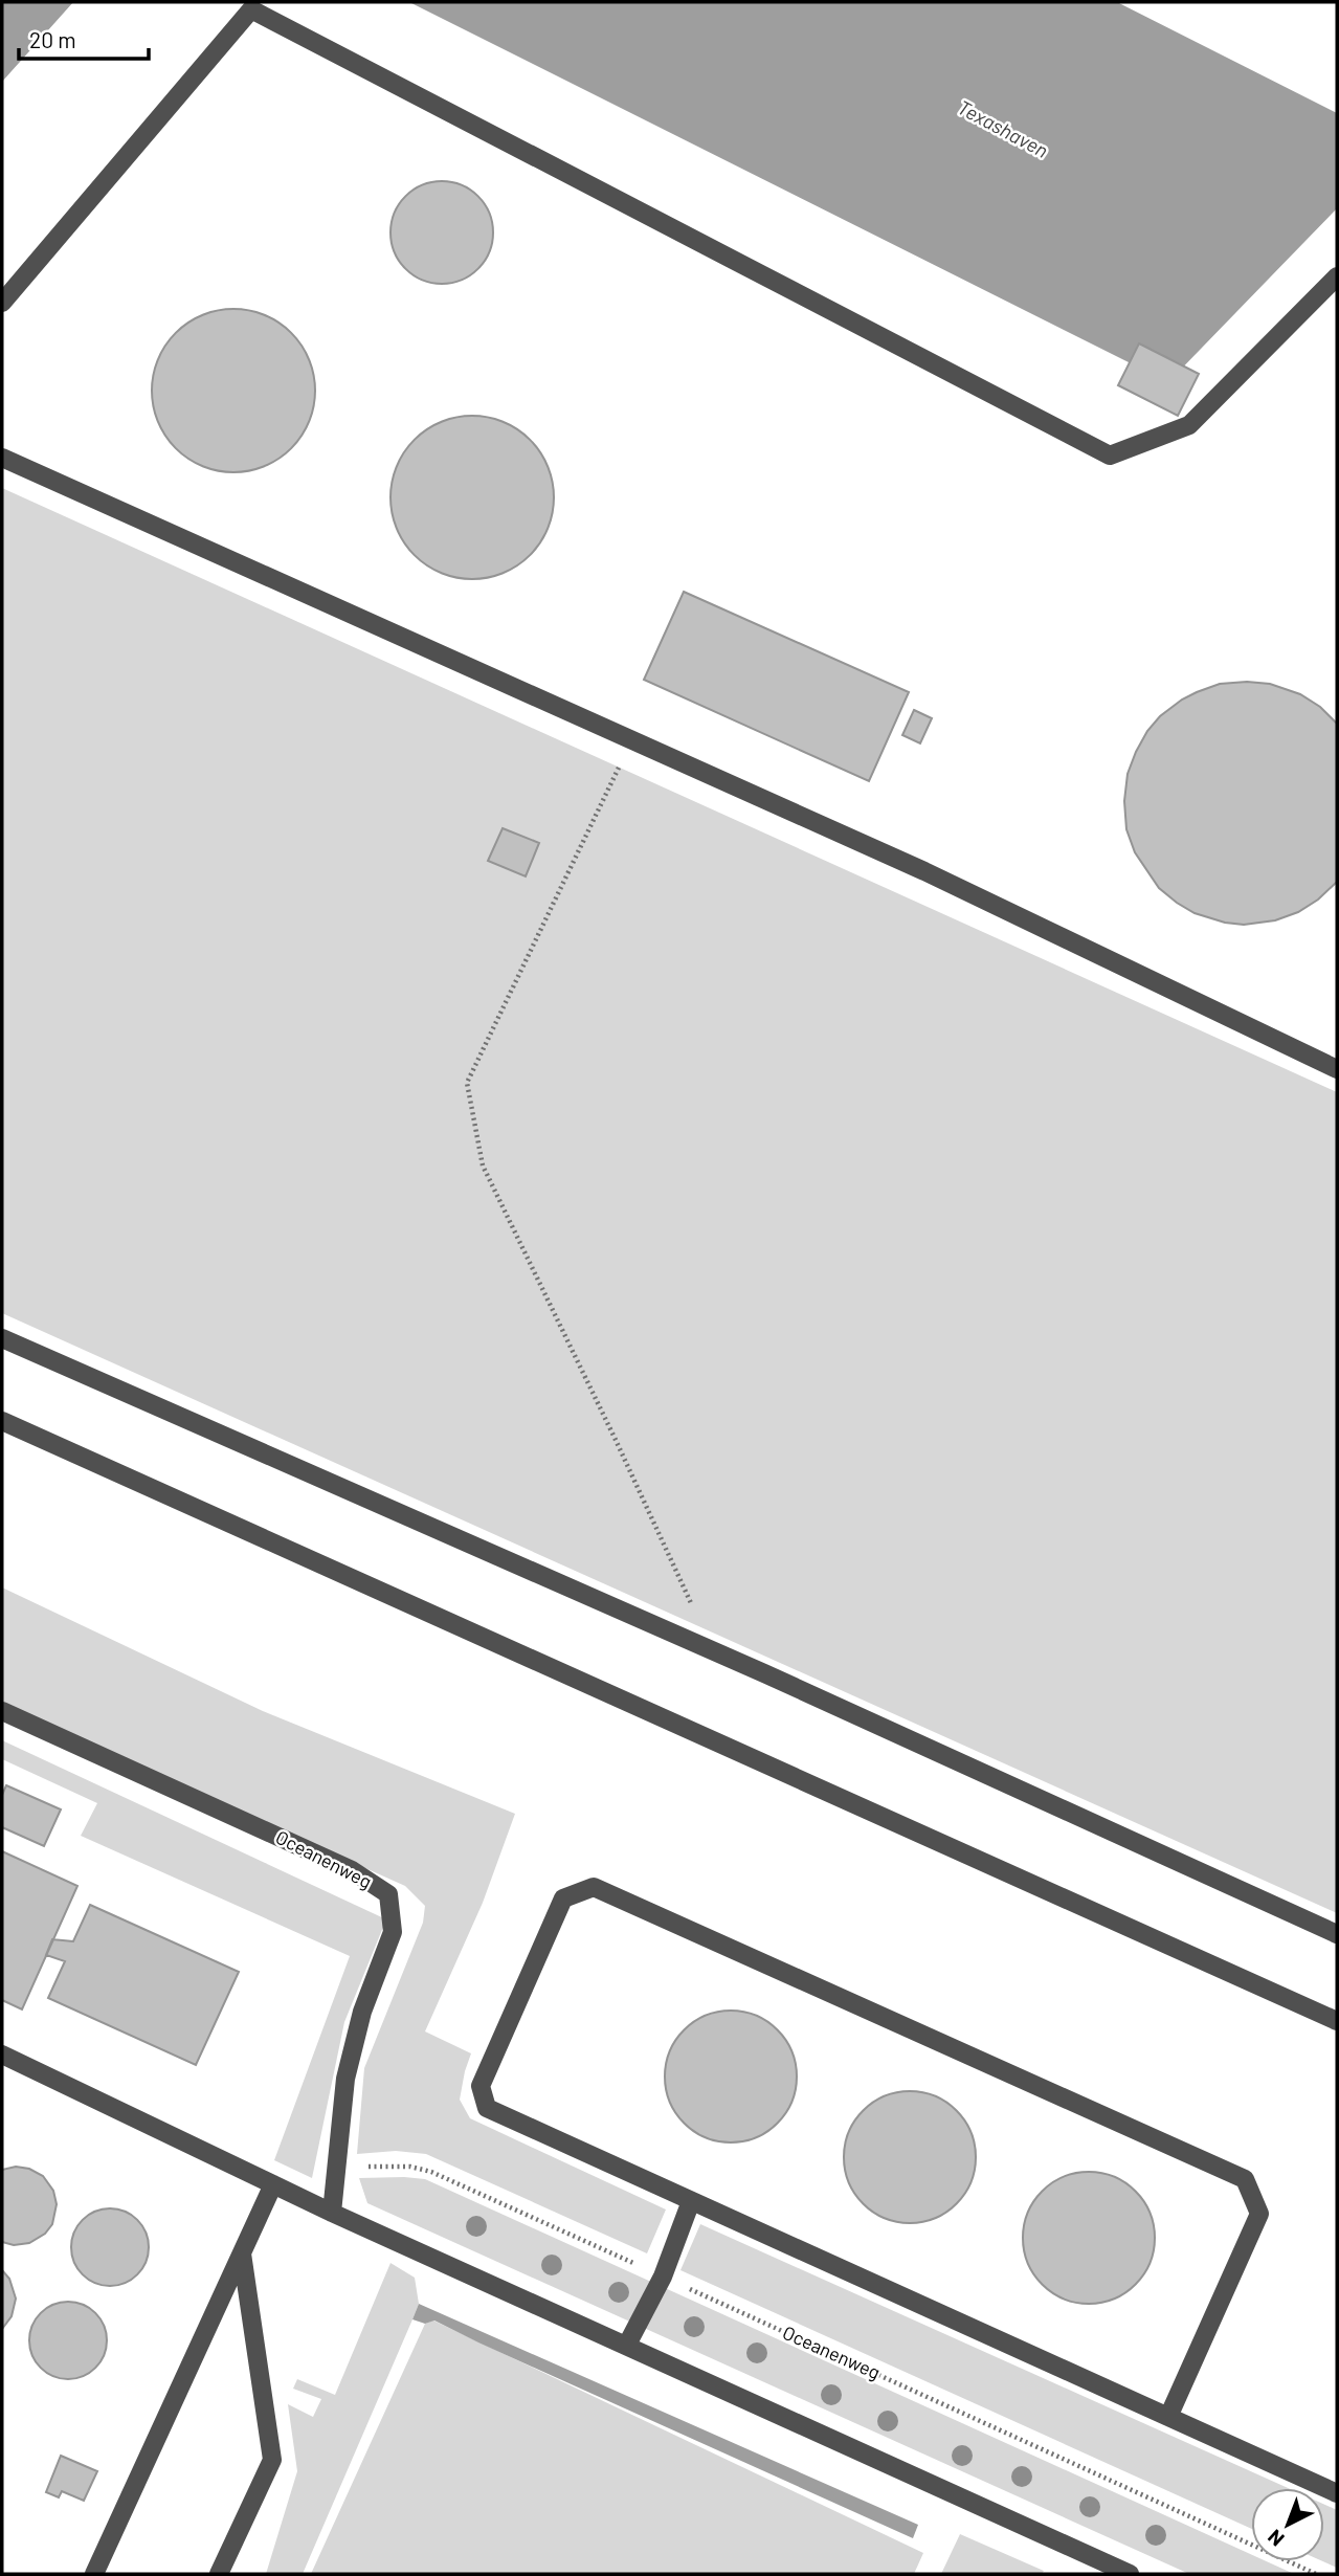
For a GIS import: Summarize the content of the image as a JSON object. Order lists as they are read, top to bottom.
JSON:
{
  "streets": {
    "street": ["Oceanenweg"]
  },
  "water": ["Texashaven"],
  "scale_bar": "20 m",
  "north": "bottom left"
}
